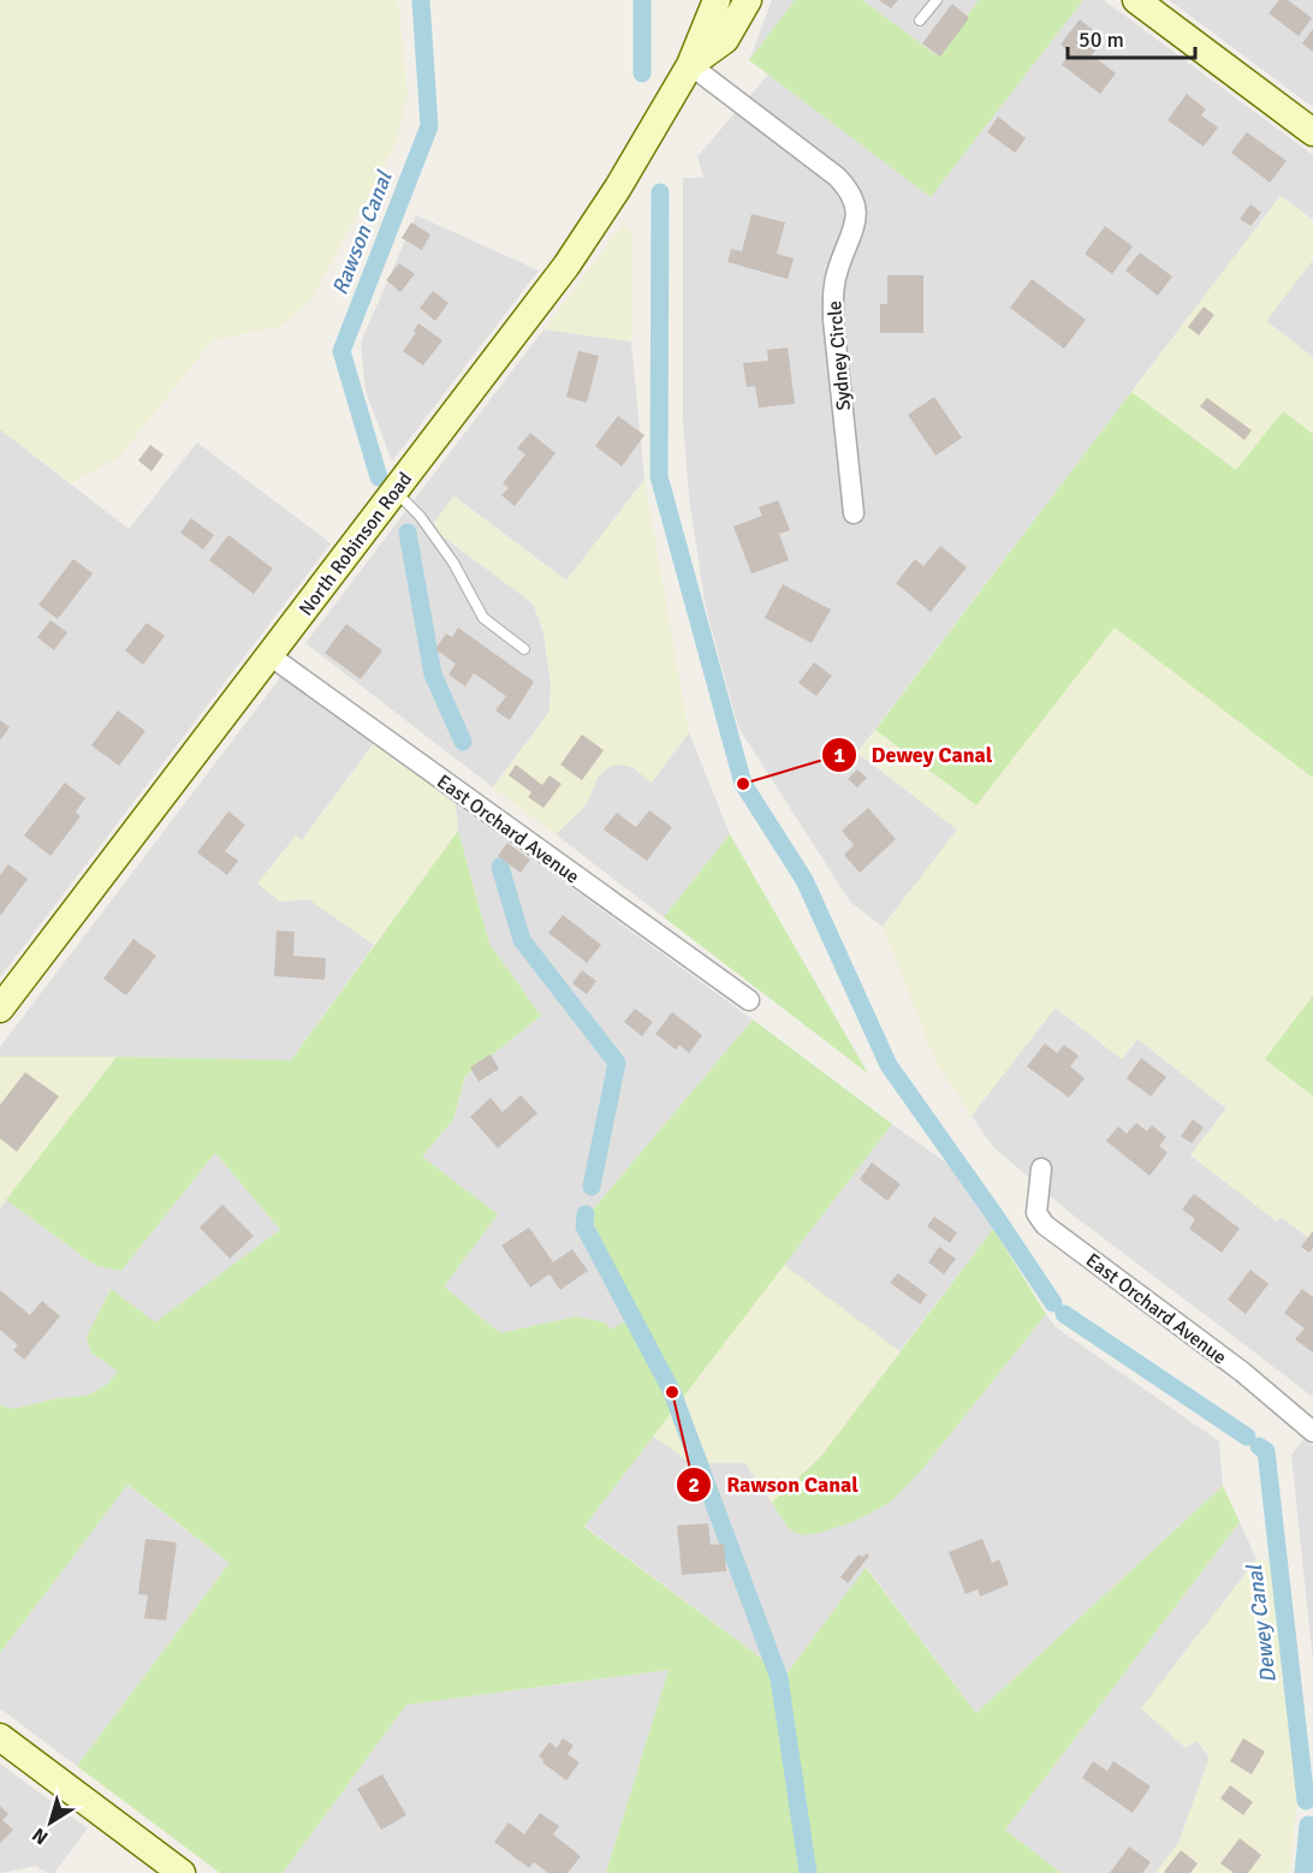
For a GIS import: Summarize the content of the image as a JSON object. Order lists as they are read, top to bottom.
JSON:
{
  "streets": {
    "street": ["Sydney Circle", "North Robinson Road", "East Orchard Avenue"]
  },
  "crossings": [
    ["Sydney Circle", "North Robinson Road"],
    ["North Robinson Road", "East Orchard Avenue"]
  ],
  "water": ["Rawson Canal", "Dewey Canal"],
  "places": ["Dewey Canal", "Rawson Canal"],
  "scale_bar": "50 m",
  "north": "bottom left"
}
